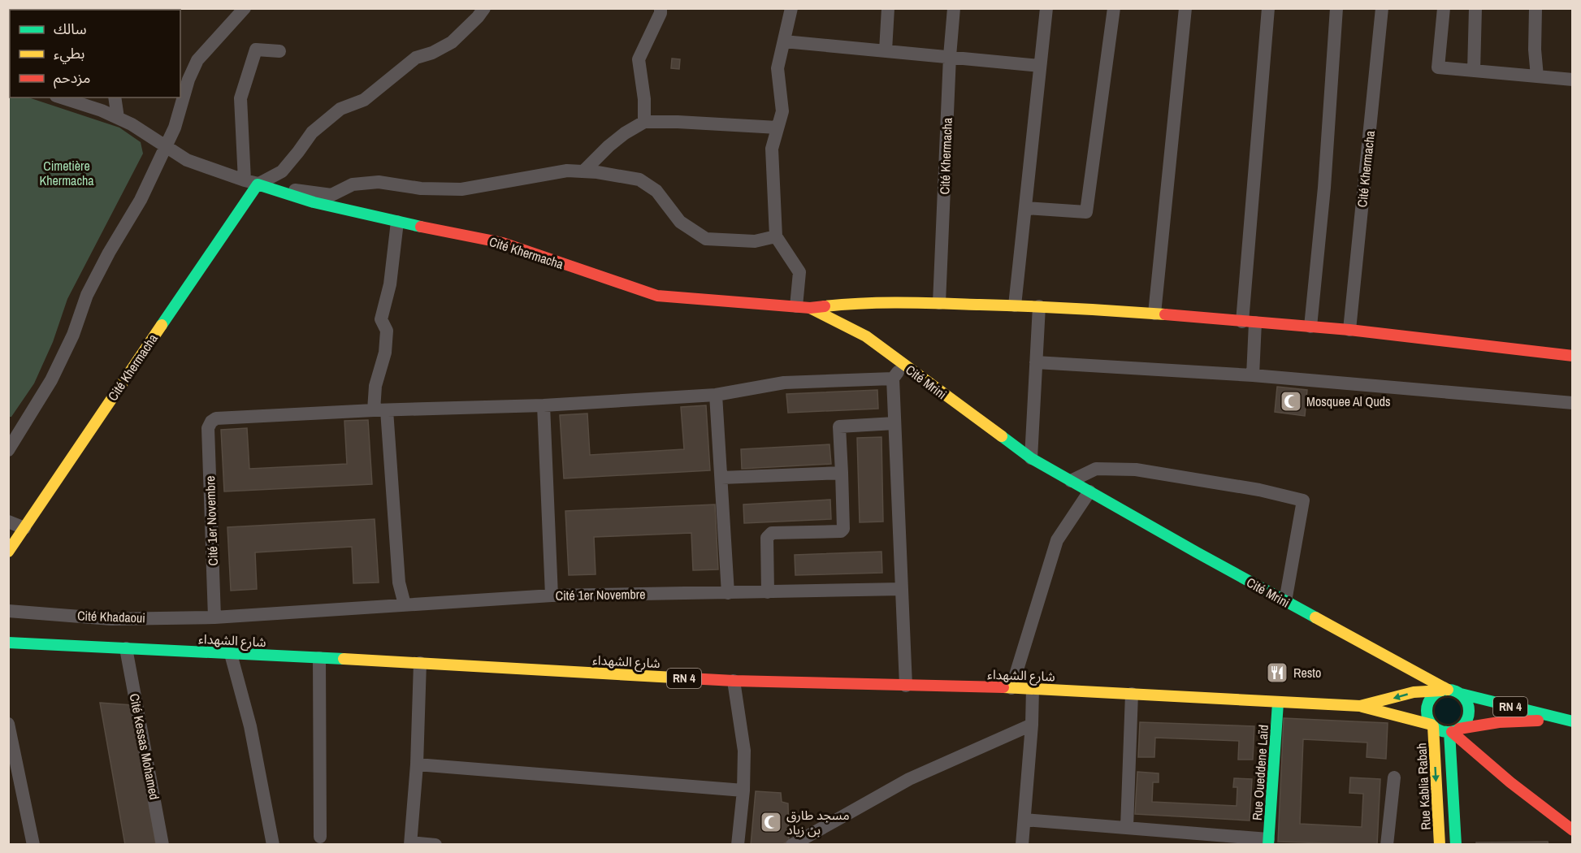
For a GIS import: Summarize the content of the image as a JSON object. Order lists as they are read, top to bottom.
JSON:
{
  "streets": {
    "street": [
      "Cité Khermacha",
      "Cité Mrini",
      "Cité 1er Novembre",
      "Cité Khadaoui",
      "شارع الشهداء",
      "RN 4",
      "Cité Kessas Mohamed",
      "Rue Oueddene Laïd",
      "Rue Kablia Rabah"
    ]
  },
  "crossings": [
    ["Cité Khermacha", "Cité Mrini"],
    ["Cité Mrini", "RN 4"],
    ["Cité Mrini", "Rue Kablia Rabah"],
    ["Cité 1er Novembre", "Cité Khadaoui"],
    ["شارع الشهداء", "RN 4"],
    ["شارع الشهداء", "Cité Kessas Mohamed"],
    ["شارع الشهداء", "Rue Oueddene Laïd"],
    ["RN 4", "Rue Kablia Rabah"]
  ],
  "parks": ["Cimetière Khermacha"],
  "places": {
    "mosque": ["Mosquee Al Quds", "مسجد طارق بن زياد"],
    "restaurant": ["Resto"]
  },
  "legend": ["سالك", "بطيء", "مزدحم"]
}
